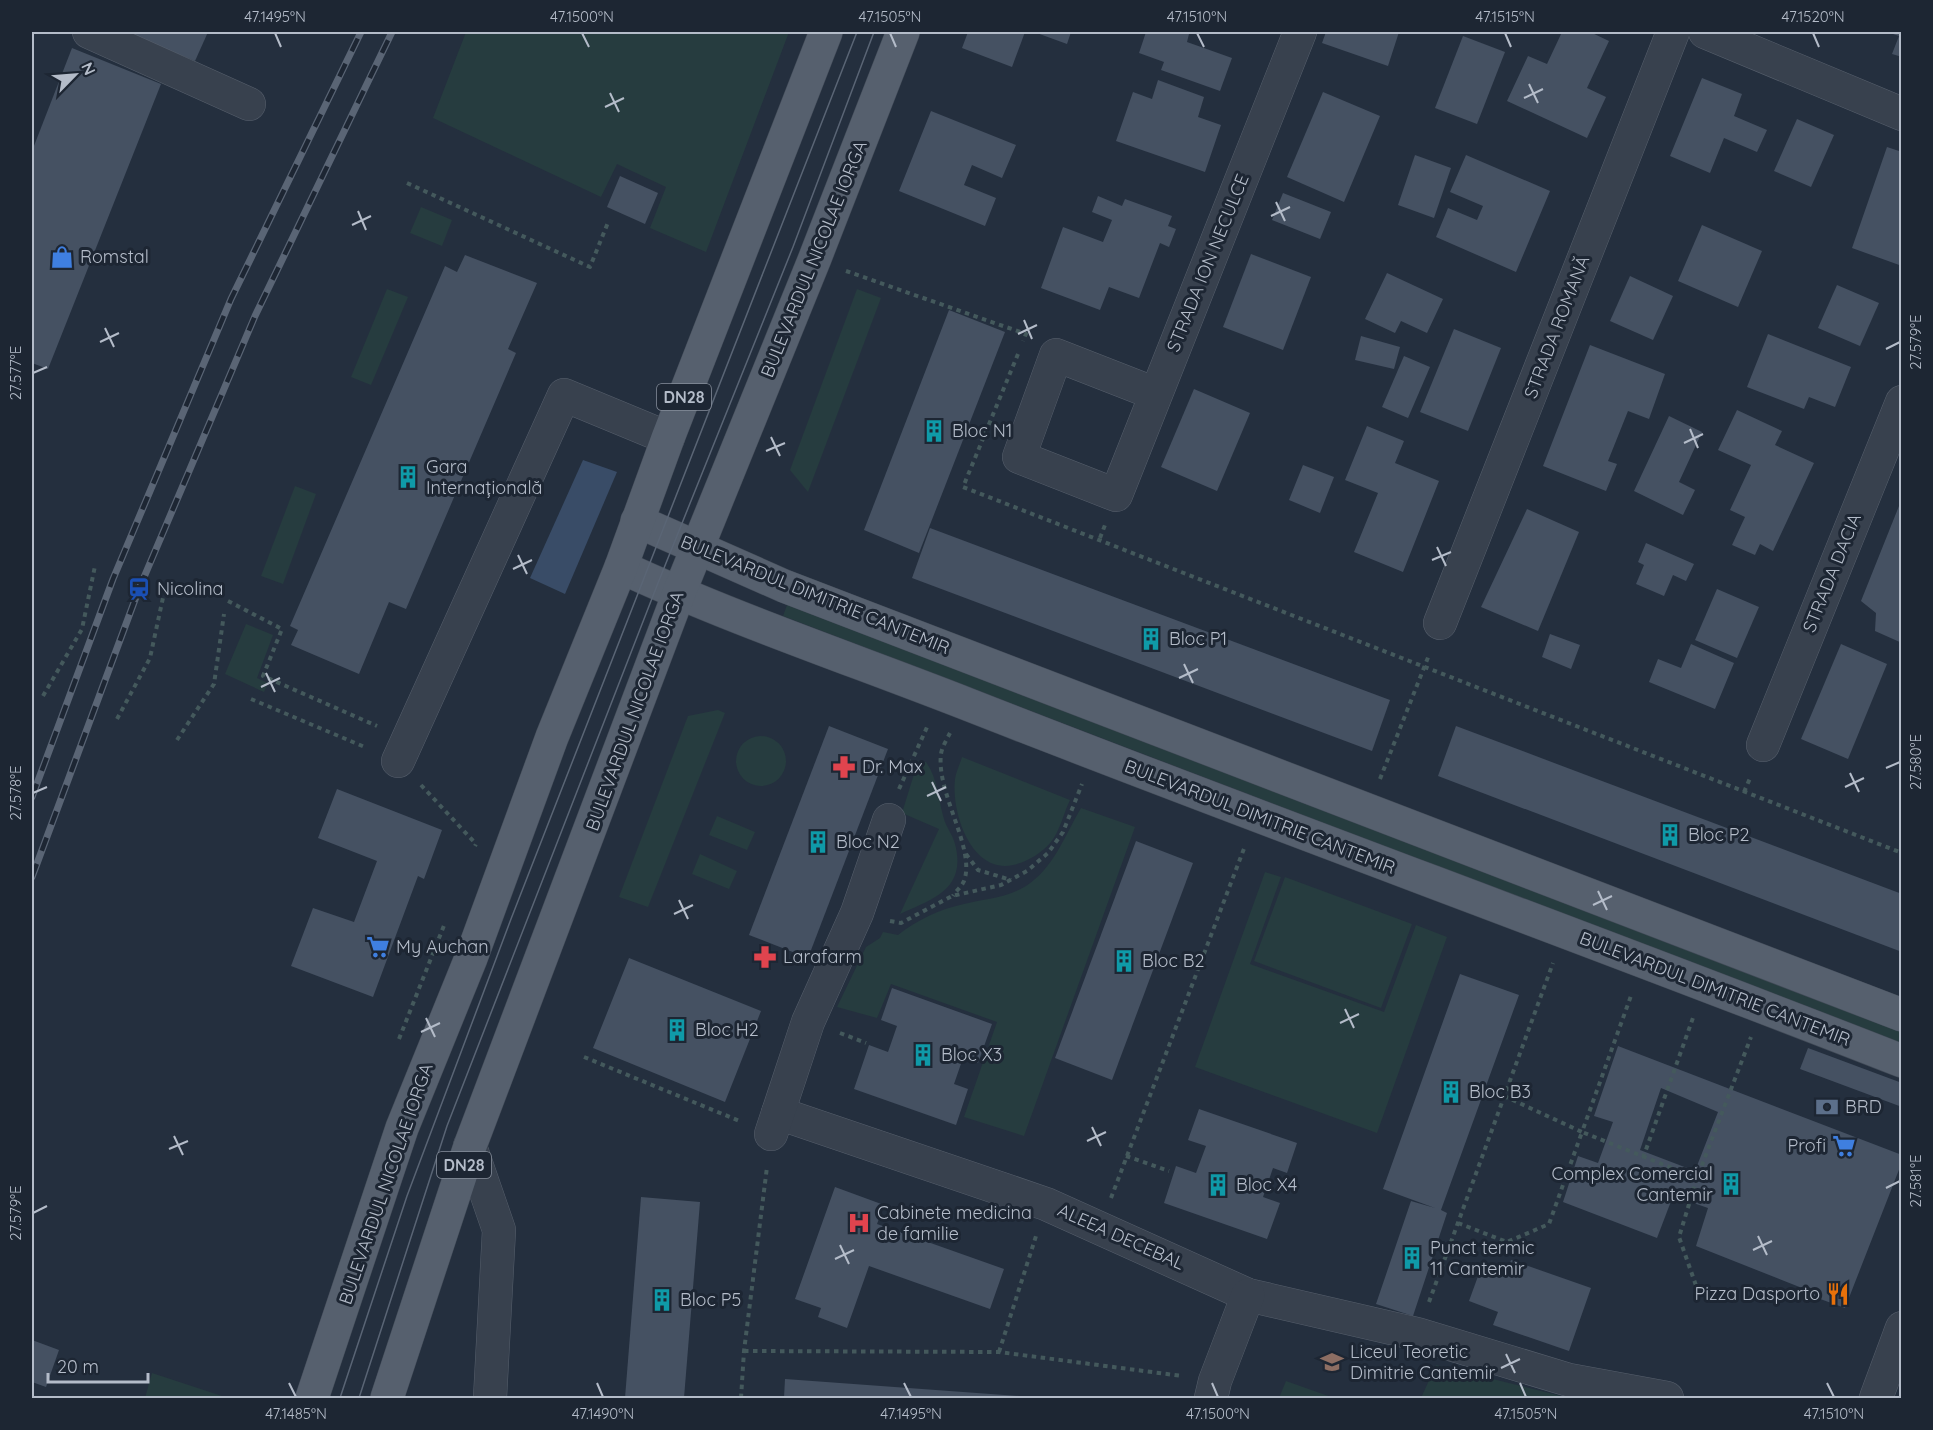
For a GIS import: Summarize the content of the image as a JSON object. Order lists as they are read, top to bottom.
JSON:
{
  "streets": {
    "main road": ["BULEVARDUL NICOLAE IORGA", "DN28", "BULEVARDUL DIMITRIE CANTEMIR"],
    "street": [
      "STRADA ION NECULCE",
      "STRADA ROMANĂ",
      "STRADA DACIA",
      "ALEEA DECEBAL"
    ]
  },
  "crossings": [
    ["BULEVARDUL NICOLAE IORGA", "BULEVARDUL DIMITRIE CANTEMIR"]
  ],
  "places": {
    "shop": ["Romstal"],
    "building": [
      "Bloc N1",
      "Gara Internațională",
      "Bloc P1",
      "Bloc P2",
      "Bloc N2",
      "Bloc B2",
      "Bloc H2",
      "Bloc X3",
      "Bloc B3",
      "Complex Comercial Cantemir",
      "Bloc X4",
      "Punct termic 11 Cantemir",
      "Bloc P5"
    ],
    "station": ["Nicolina"],
    "pharmacy": ["Dr. Max", "Larafarm"],
    "supermarket": ["My Auchan", "Profi"],
    "bank": ["BRD"],
    "hospital": ["Cabinete medicina de familie"],
    "restaurant": ["Pizza Dasporto"],
    "school or university": ["Liceul Teoretic Dimitrie Cantemir"]
  },
  "scale_bar": "20 m",
  "north": "top right",
  "coordinates": [
    "47.1495°N",
    "47.1500°N",
    "47.1505°N",
    "47.1510°N",
    "47.1515°N",
    "47.1520°N",
    "27.579°E",
    "27.577°E",
    "27.580°E",
    "27.578°E",
    "27.581°E",
    "47.1485°N",
    "47.1490°N"
  ]
}
